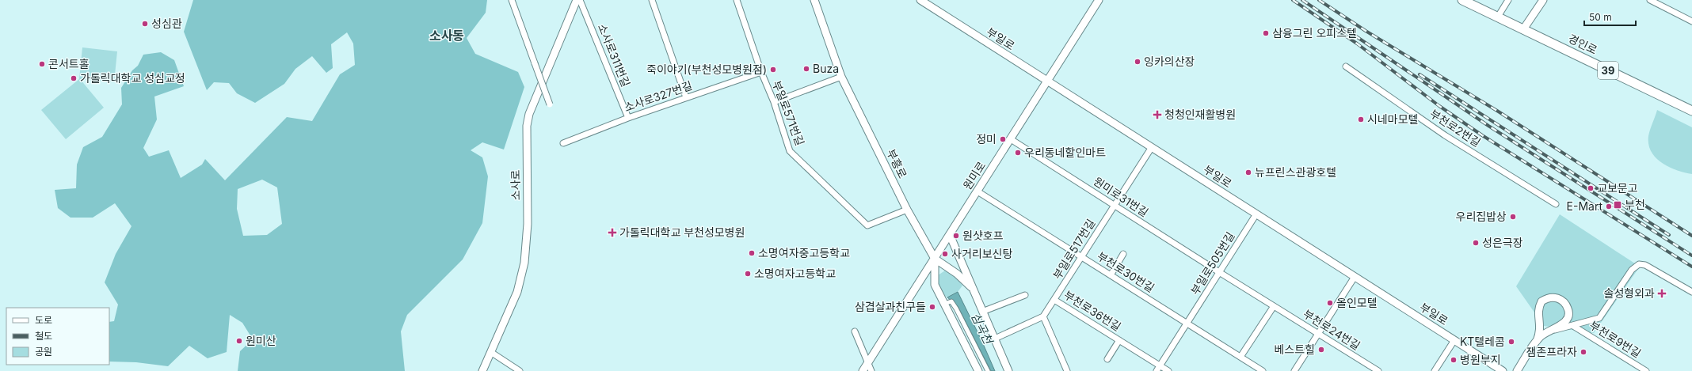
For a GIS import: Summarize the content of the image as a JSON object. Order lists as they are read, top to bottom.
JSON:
{
  "streets": {
    "main road": ["경인로", "39"],
    "street": [
      "부일로",
      "소사로311번길",
      "소사로327번길",
      "부일로571번길",
      "부천로2번길",
      "부흥로",
      "원미로",
      "소사로",
      "원미로31번길",
      "부일로517번길",
      "부일로505번길",
      "부천로30번길",
      "부천로36번길",
      "부천로24번길",
      "부천로9번길"
    ]
  },
  "crossings": [
    ["부일로", "원미로"],
    ["부일로", "부일로517번길"],
    ["부일로", "부일로505번길"],
    ["소사로311번길", "소사로327번길"],
    ["소사로327번길", "부일로571번길"],
    ["부일로571번길", "부흥로"],
    ["부흥로", "원미로"],
    ["원미로", "원미로31번길"],
    ["원미로", "부천로30번길"],
    ["원미로31번길", "부일로517번길"],
    ["원미로31번길", "부일로505번길"],
    ["원미로31번길", "부천로24번길"],
    ["부일로517번길", "부천로30번길"],
    ["부일로517번길", "부천로36번길"],
    ["부일로505번길", "부천로30번길"],
    ["부일로505번길", "부천로36번길"],
    ["부일로505번길", "부천로24번길"]
  ],
  "districts": ["소사동"],
  "water": ["심곡천"],
  "places": {
    "other": [
      "성심관",
      "삼융그린 오피스텔",
      "잉카의산장",
      "콘서트홀",
      "Buza",
      "죽이야기(부천성모병원점)",
      "가톨릭대학교 성심교정",
      "시네마모텔",
      "정미",
      "우리동네할인마트",
      "뉴프린스관광호텔",
      "교보문고",
      "E-Mart",
      "우리집밥상",
      "원샷호프",
      "성은극장",
      "소명여자중고등학교",
      "사거리보신탕",
      "소명여자고등학교",
      "올인모텔",
      "삼겹살과친구들",
      "원미산",
      "KT텔레콤",
      "베스트힐",
      "잼존프라자",
      "병원부지"
    ],
    "health": ["청청인재활병원", "가톨릭대학교 부천성모병원", "솔성형외과"],
    "transit": ["부천"]
  },
  "legend": ["도로", "철도", "공원"],
  "scale_bar": "50 m"
}
